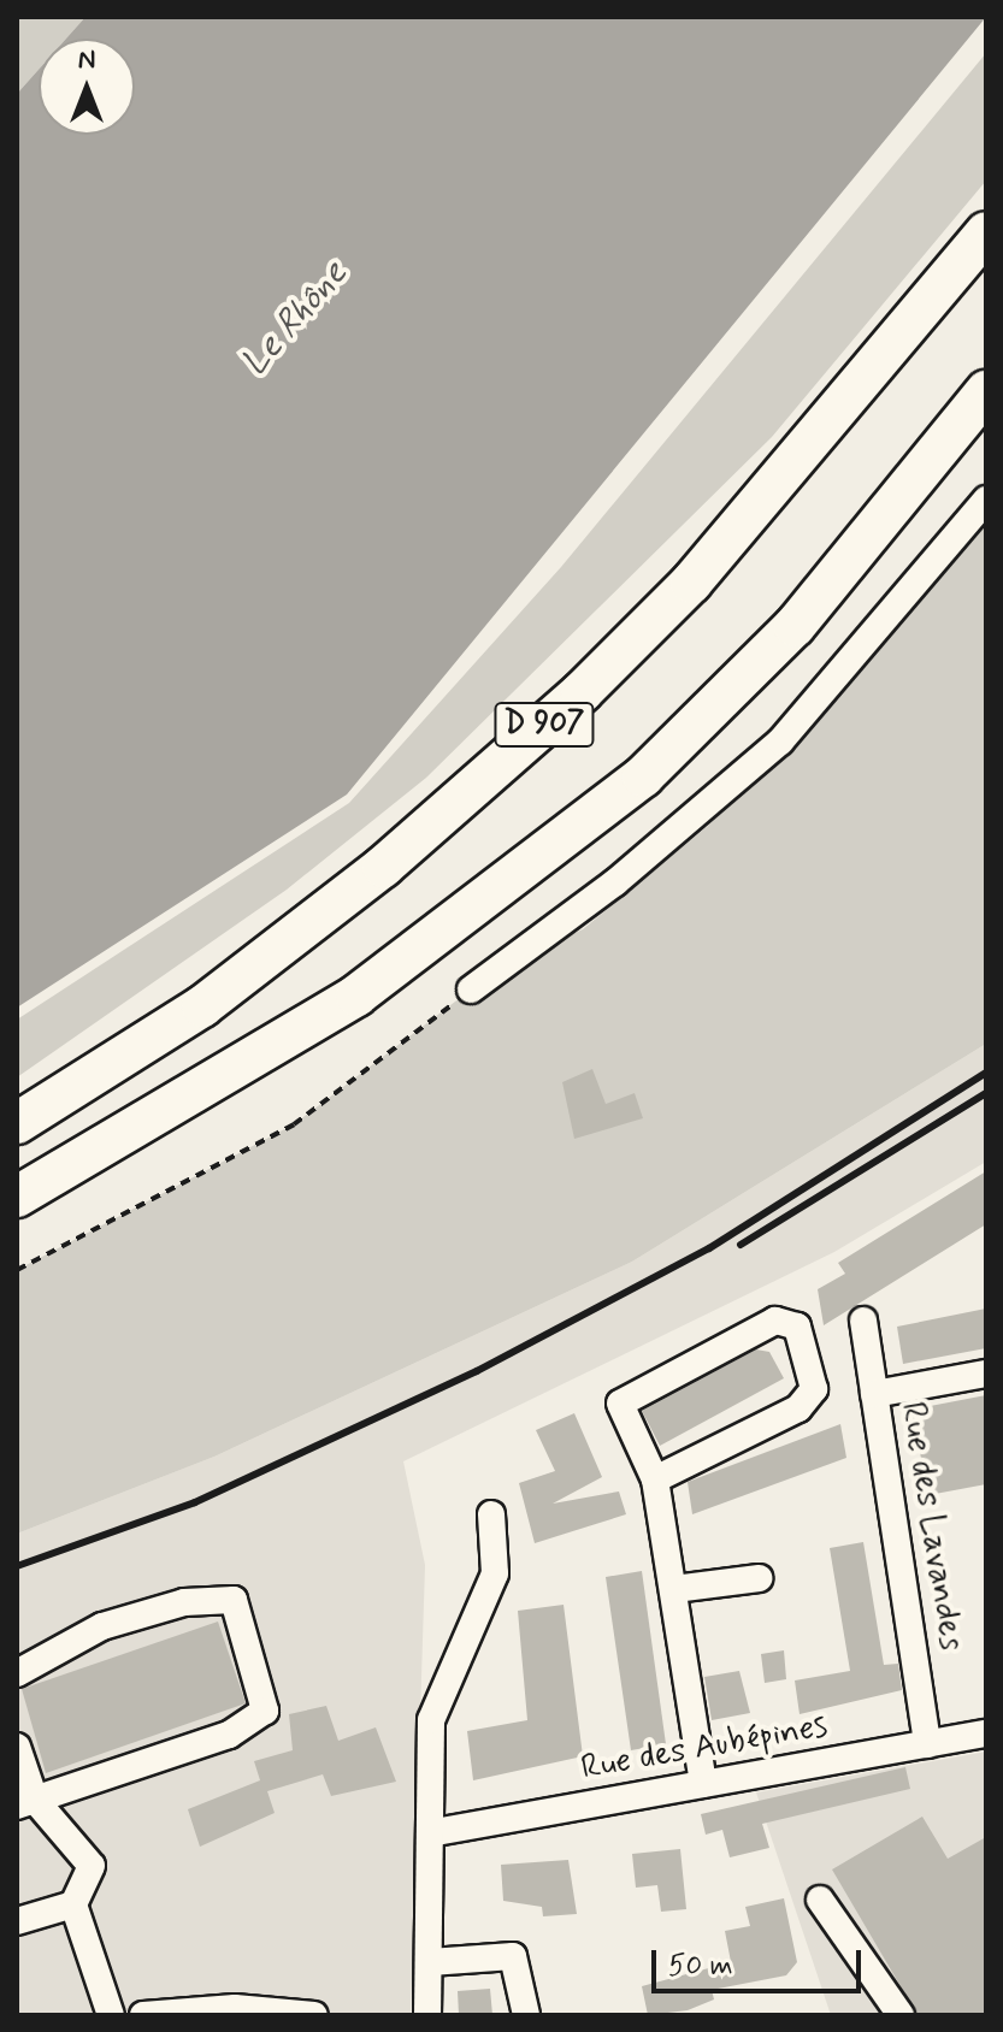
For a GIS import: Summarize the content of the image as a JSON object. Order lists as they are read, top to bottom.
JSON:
{
  "streets": {
    "highway": ["D 907"],
    "street": ["Rue des Lavandes", "Rue des Aubépines"]
  },
  "crossings": [
    ["Rue des Lavandes", "Rue des Aubépines"]
  ],
  "water": ["Le Rhône"],
  "scale_bar": "50 m",
  "north": "top"
}
